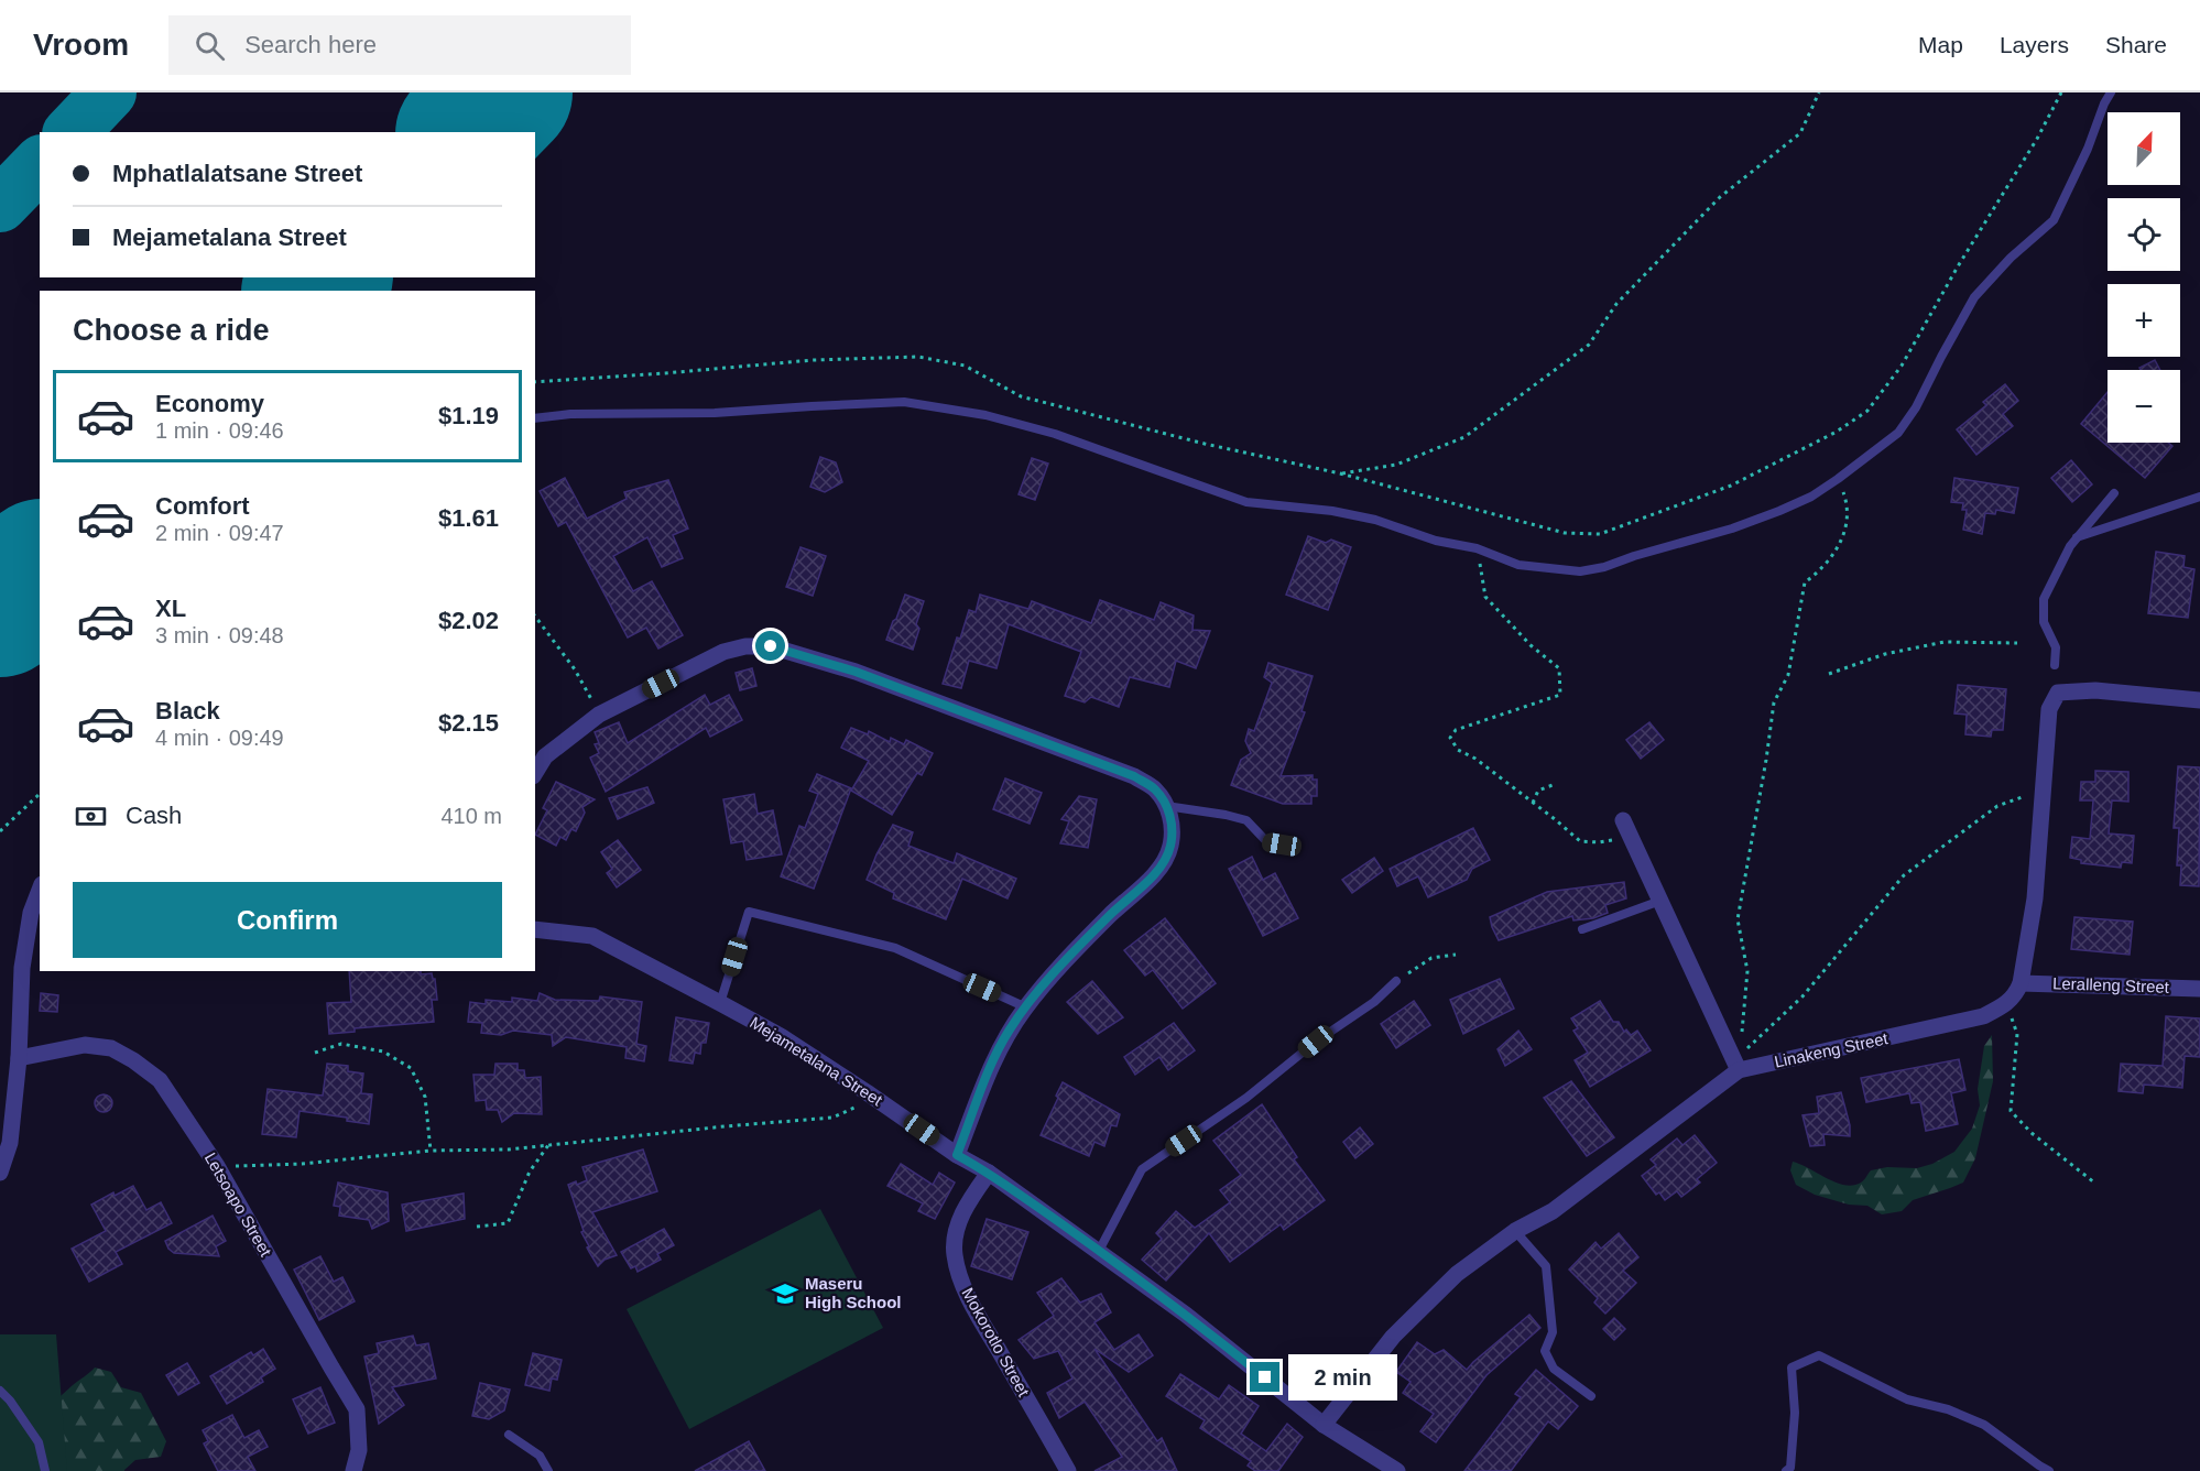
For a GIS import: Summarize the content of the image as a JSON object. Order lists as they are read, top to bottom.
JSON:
{
  "streets": {
    "street": [
      "Leralleng Street",
      "Linakeng Street",
      "Mejametalana Street",
      "Letsoapo Street",
      "Mokorotlo Street"
    ]
  },
  "crossings": [
    ["Linakeng Street", "Mejametalana Street"],
    ["Mejametalana Street", "Mokorotlo Street"]
  ],
  "places": {
    "school or university": ["Maseru High School"]
  },
  "north": "top right",
  "page": {
    "header": "Vroom",
    "search": "Search here",
    "nav": ["Map", "Layers", "Share"],
    "map_buttons": ["+", "−"],
    "banner": ["Mphatlalatsane Street", "Mejametalana Street"],
    "heading": "Choose a ride",
    "list": [
      {
        "name": "Economy",
        "note": "1 min · 09:46",
        "value": "$1.19"
      },
      {
        "name": "Comfort",
        "note": "2 min · 09:47",
        "value": "$1.61"
      },
      {
        "name": "XL",
        "note": "3 min · 09:48",
        "value": "$2.02"
      },
      {
        "name": "Black",
        "note": "4 min · 09:49",
        "value": "$2.15"
      }
    ],
    "pay": ["Cash", "410 m"],
    "buttons": "Confirm",
    "bubble": "2 min"
  }
}
